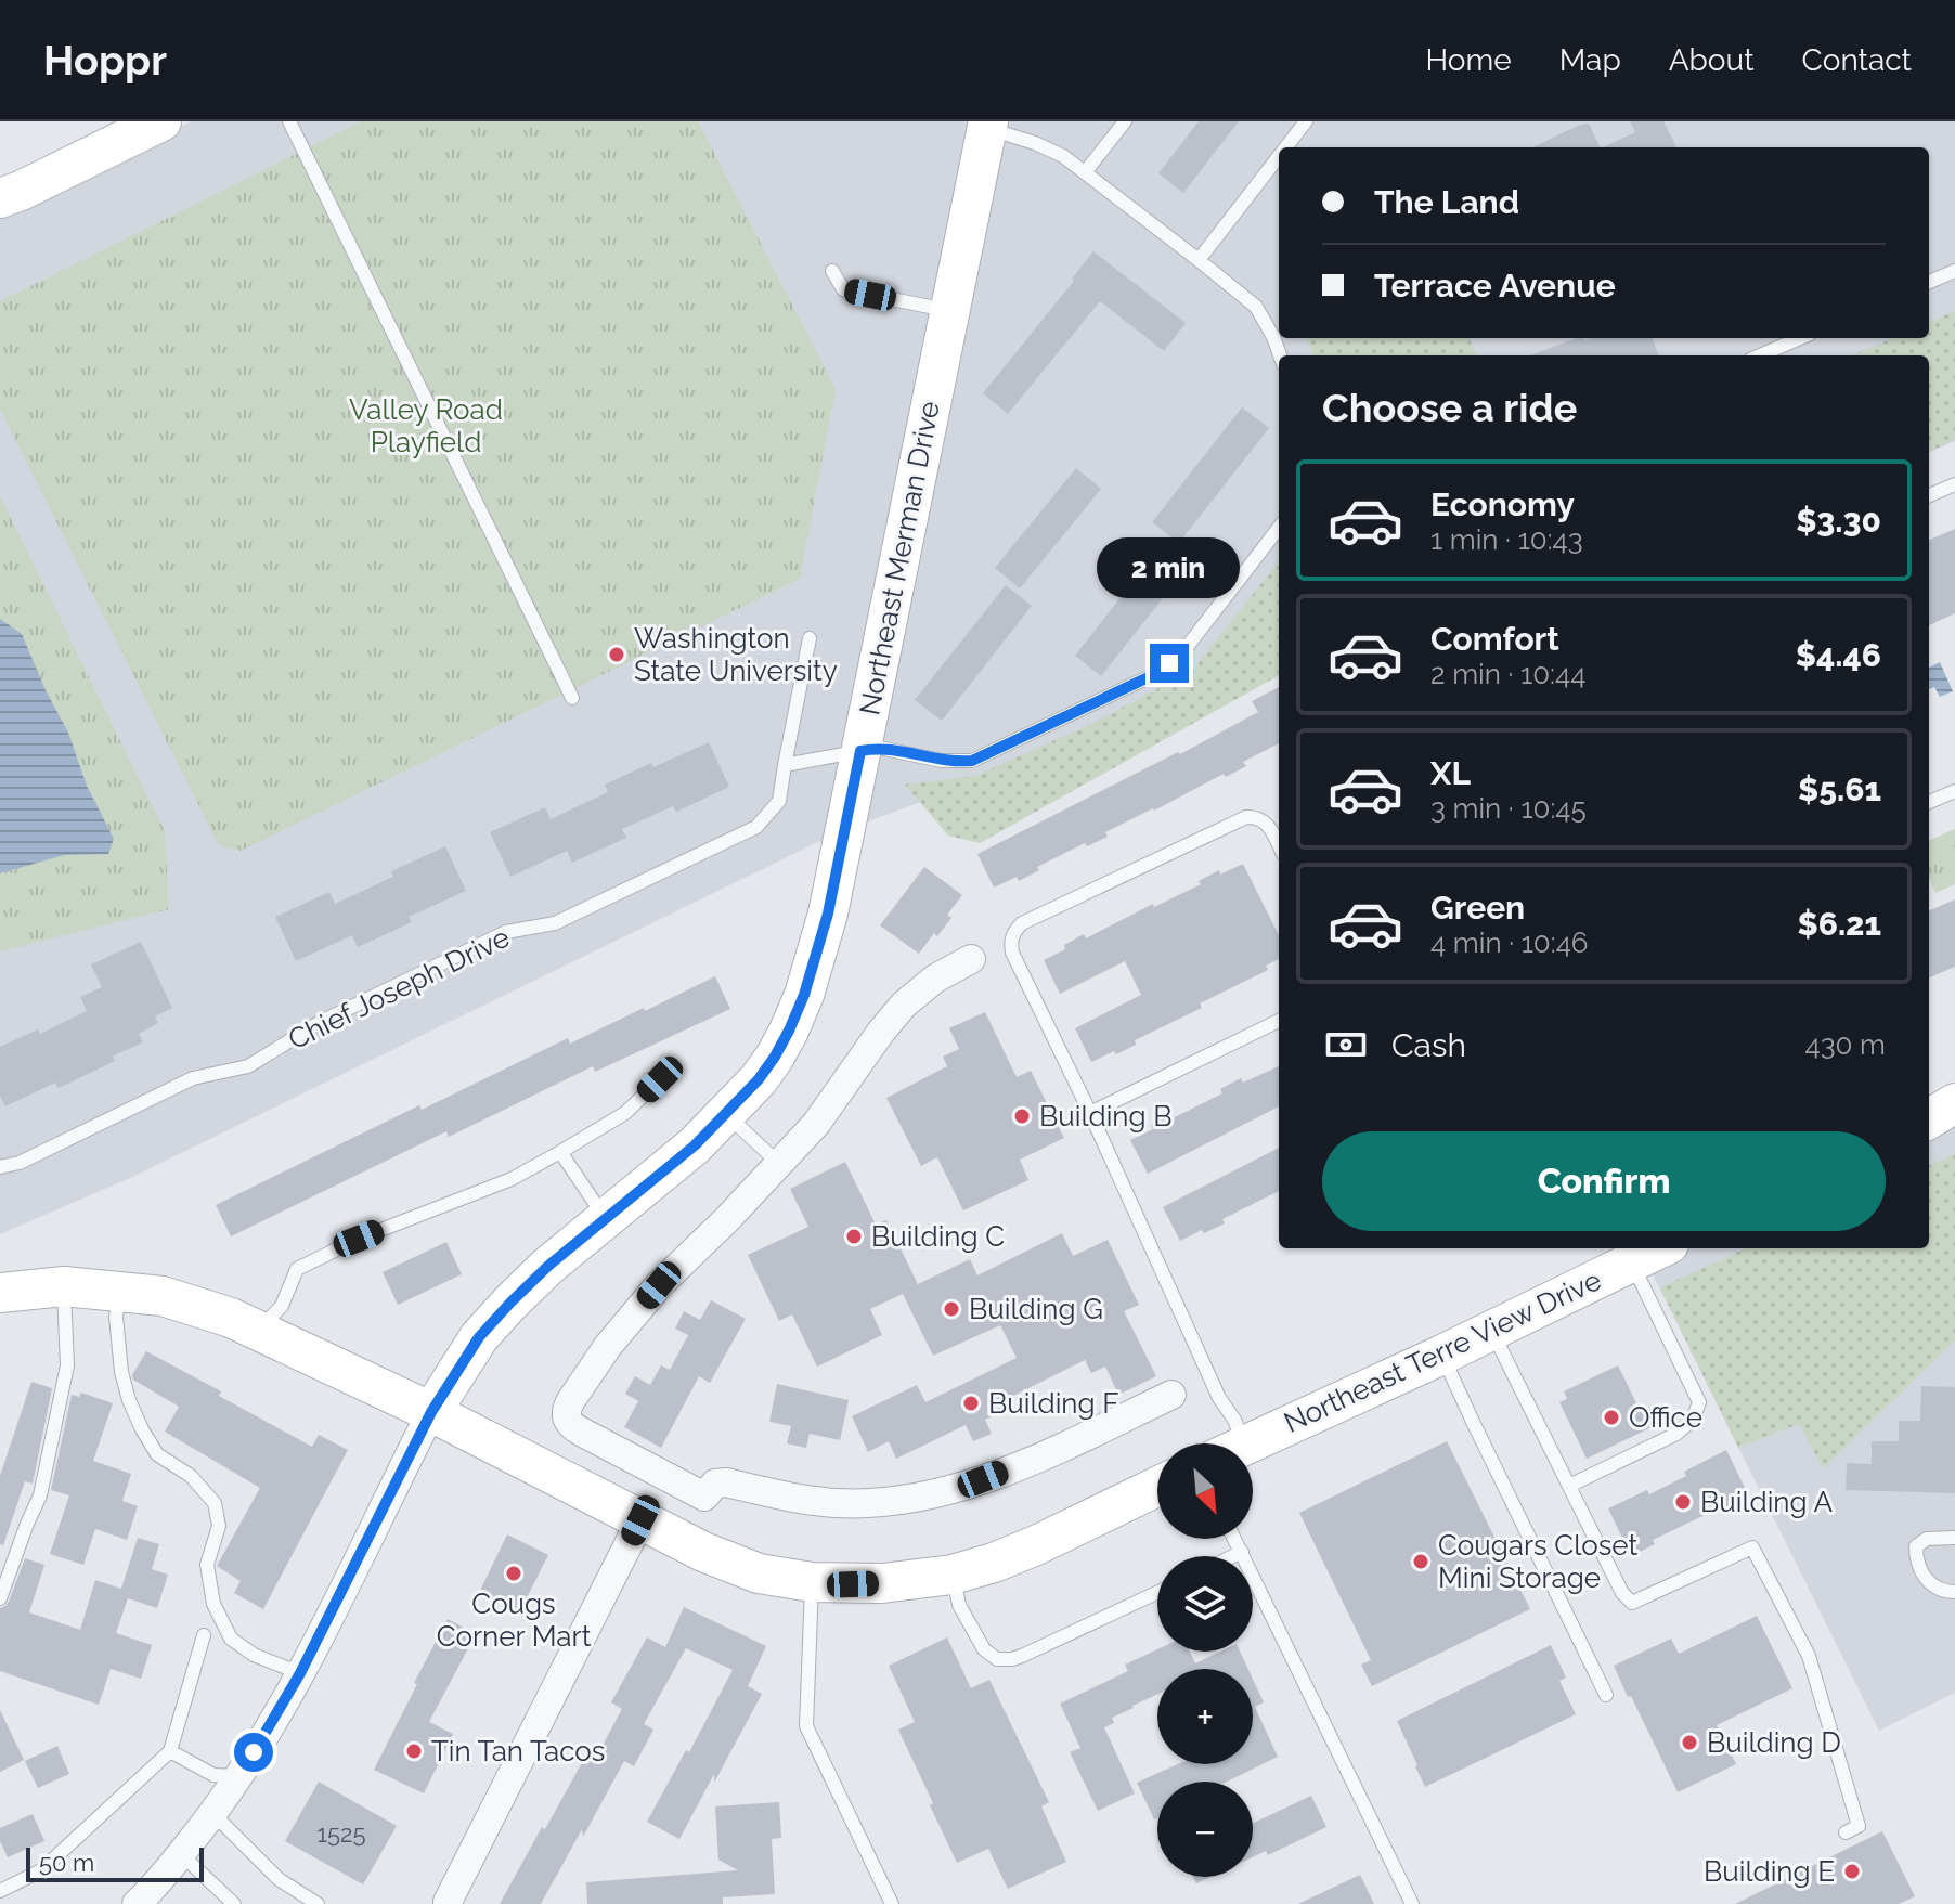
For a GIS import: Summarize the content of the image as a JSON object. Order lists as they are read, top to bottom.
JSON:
{
  "streets": {
    "main road": ["Northeast Merman Drive", "Northeast Terre View Drive"],
    "lane": ["Chief Joseph Drive"]
  },
  "parks": ["Valley Road Playfield"],
  "places": [
    "Washington State University",
    "Building B",
    "Building C",
    "Building G",
    "Building F",
    "Office",
    "Building A",
    "Cougars Closet Mini Storage",
    "Cougs Corner Mart",
    "Building D",
    "Tin Tan Tacos",
    "Building E"
  ],
  "house_numbers": ["1525"],
  "scale_bar": "50 m",
  "north": "bottom right",
  "page": {
    "header": "Hoppr",
    "nav": [
      "Home",
      "Map",
      "About",
      "Contact"
    ],
    "banner": ["The Land", "Terrace Avenue"],
    "heading": "Choose a ride",
    "list": [
      {
        "name": "Economy",
        "note": "1 min · 10:43",
        "value": "$3.30"
      },
      {
        "name": "Comfort",
        "note": "2 min · 10:44",
        "value": "$4.46"
      },
      {
        "name": "XL",
        "note": "3 min · 10:45",
        "value": "$5.61"
      },
      {
        "name": "Green",
        "note": "4 min · 10:46",
        "value": "$6.21"
      }
    ],
    "bubble": "2 min",
    "pay": ["Cash", "430 m"],
    "buttons": "Confirm",
    "map_buttons": ["+", "−"],
    "scale": "50 m"
  }
}
